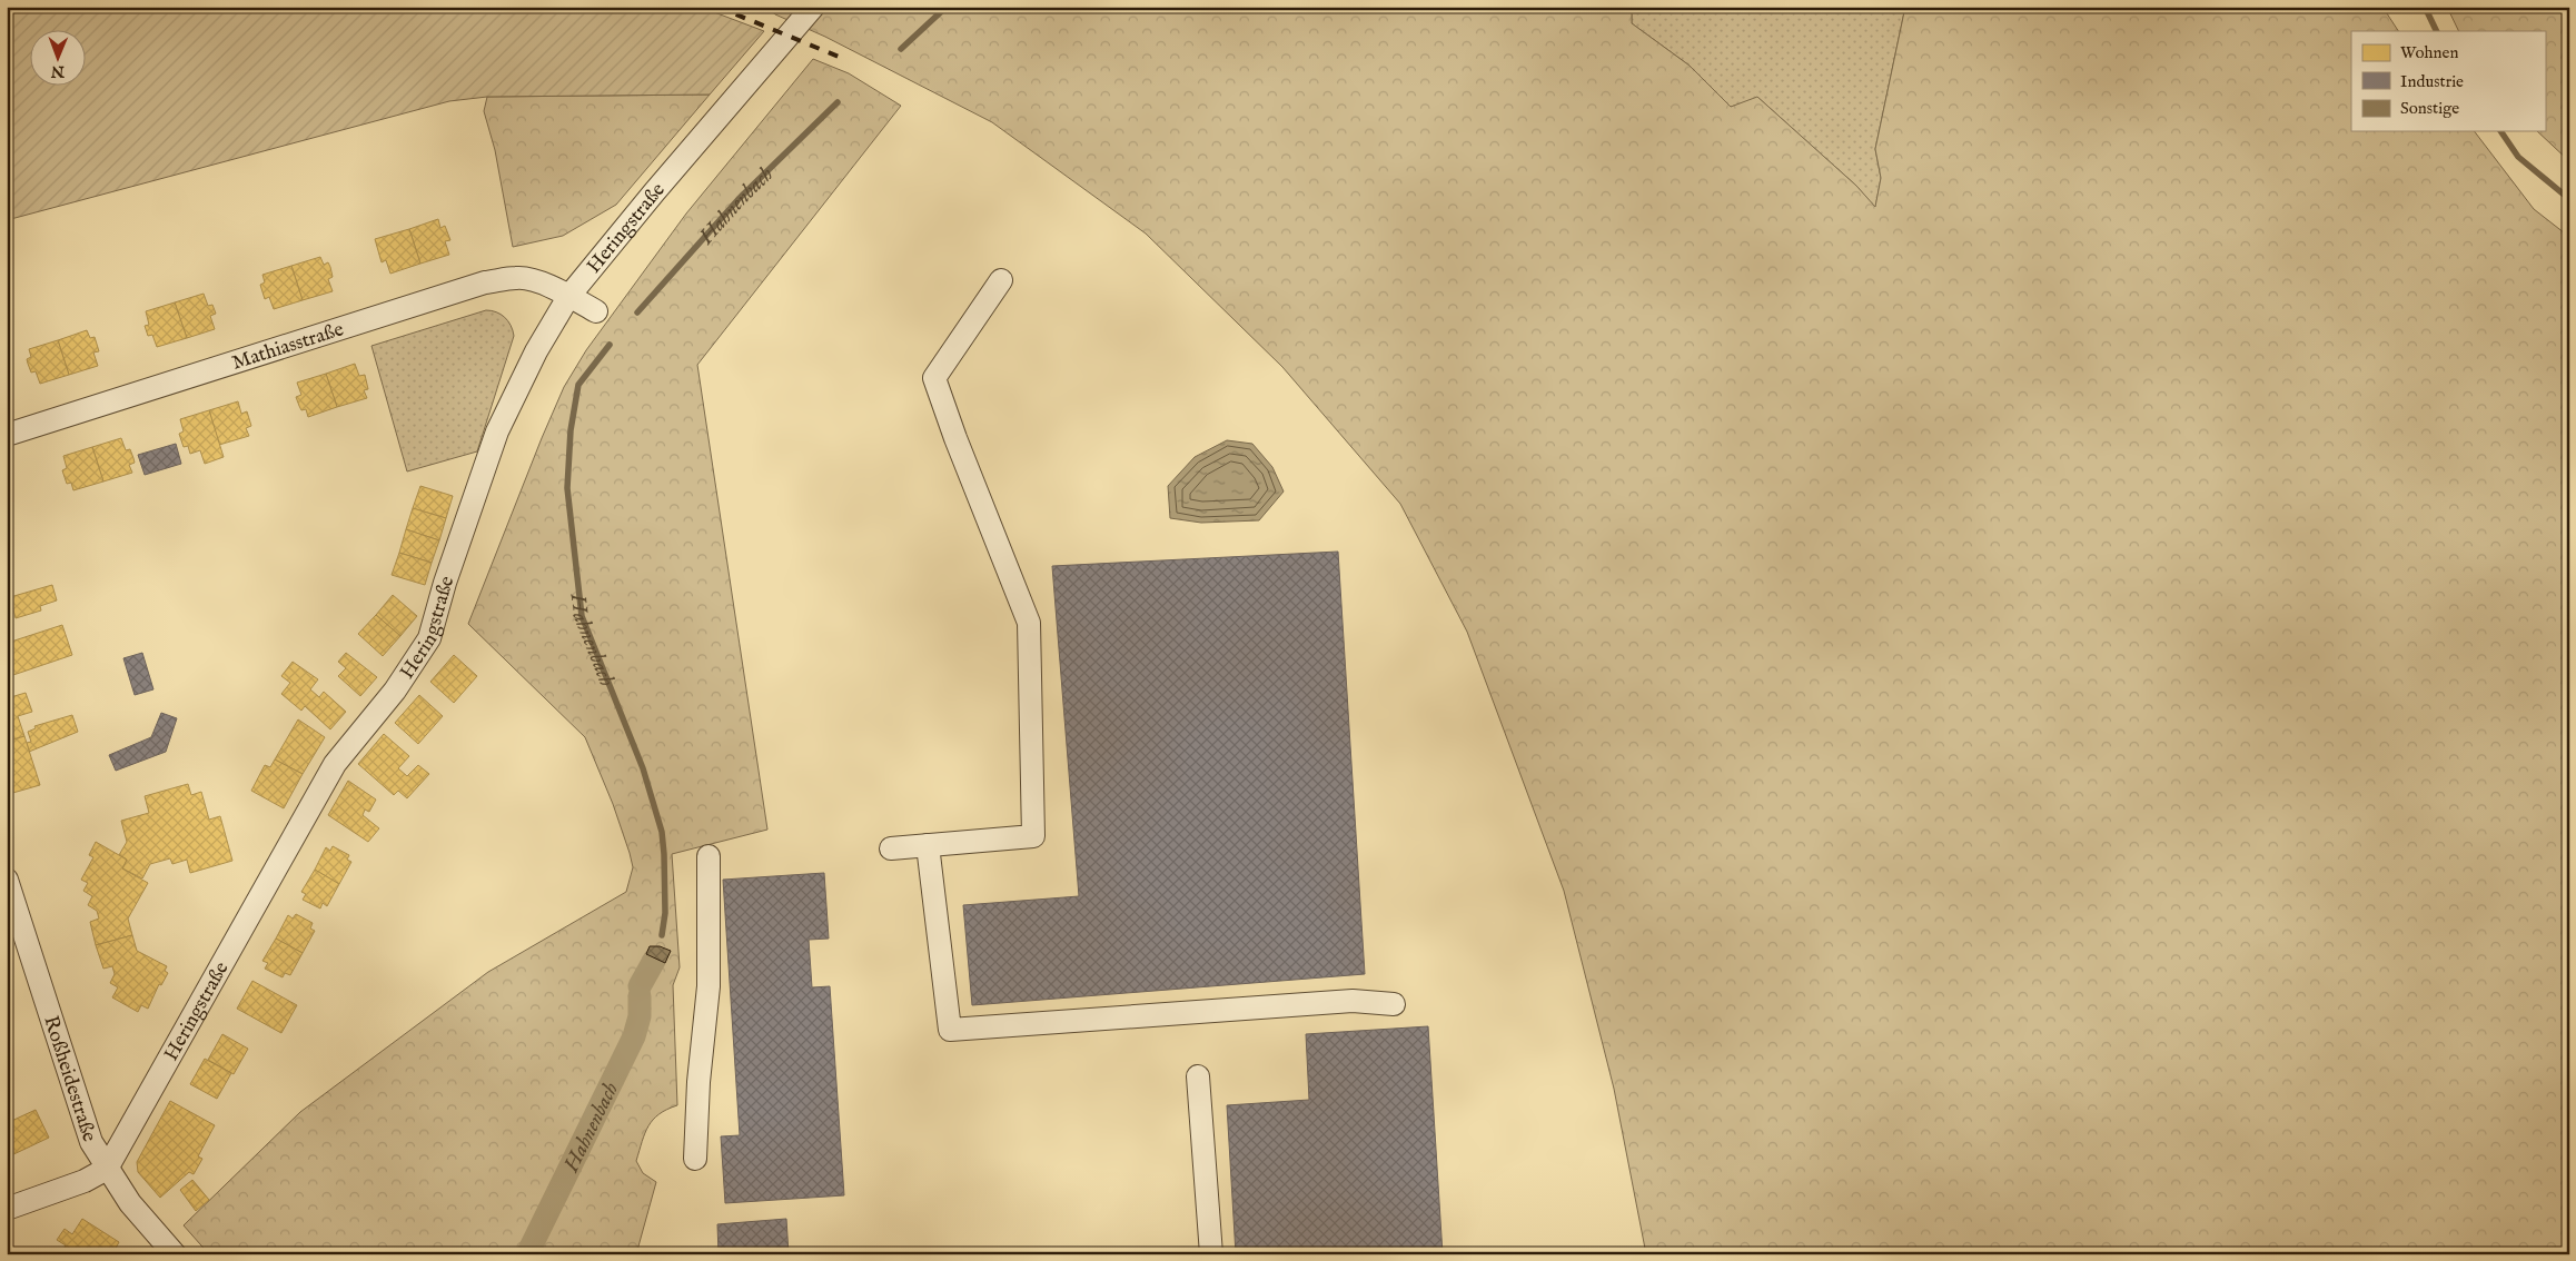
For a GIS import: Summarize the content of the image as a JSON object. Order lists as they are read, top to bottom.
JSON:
{
  "streets": {
    "street": ["Heringstraße", "Mathiasstraße", "Roßheidestraße"]
  },
  "crossings": [
    ["Heringstraße", "Mathiasstraße"],
    ["Heringstraße", "Roßheidestraße"]
  ],
  "water": ["Hahnenbach"],
  "legend": ["Wohnen", "Industrie", "Sonstige"],
  "north": "bottom"
}
